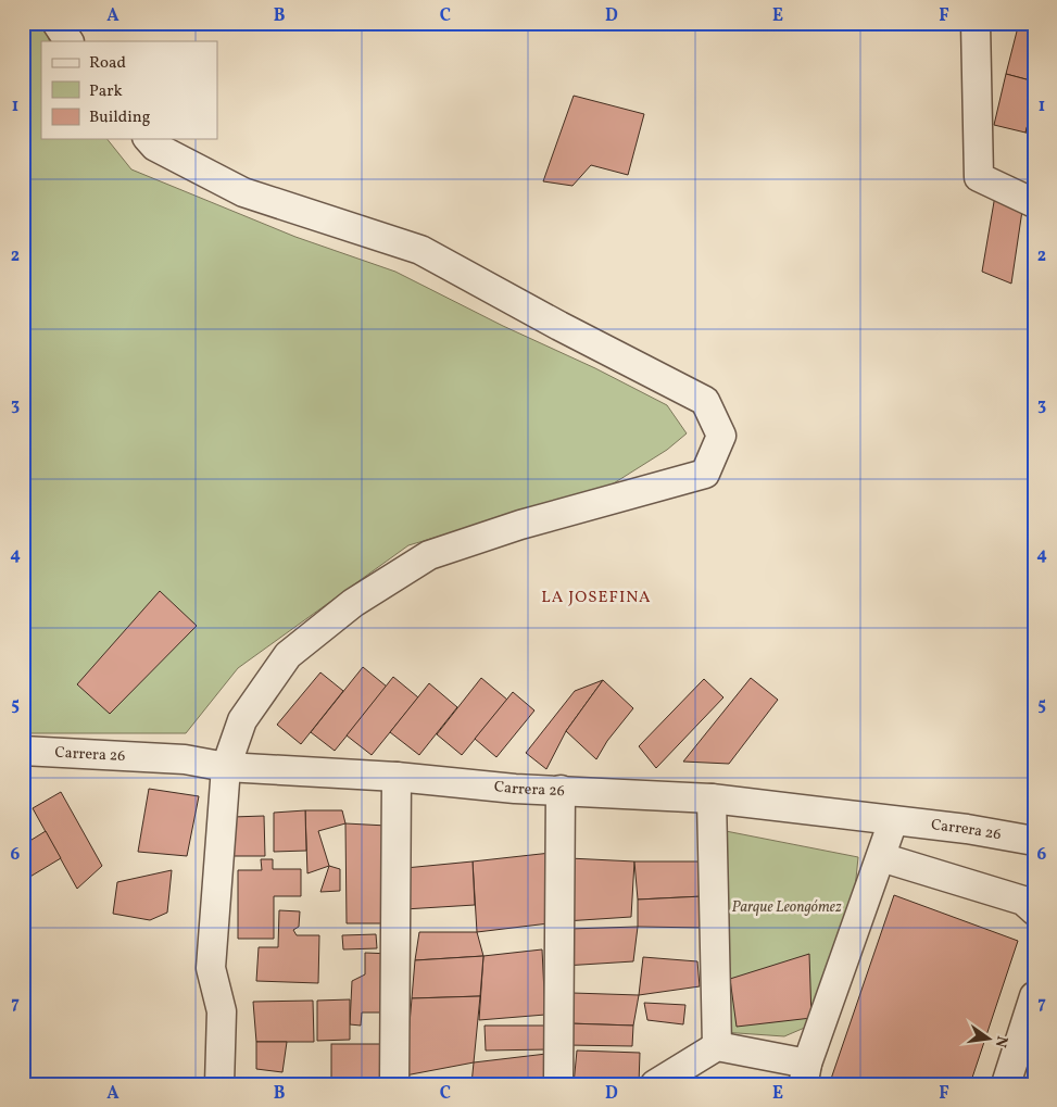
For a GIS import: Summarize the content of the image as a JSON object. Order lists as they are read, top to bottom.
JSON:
{
  "streets": {
    "street": ["Carrera 26"]
  },
  "districts": ["LA JOSEFINA"],
  "parks": ["Parque Leongómez"],
  "legend": ["Road", "Park", "Building"],
  "north": "right",
  "grid": {
    "columns": [
      "A",
      "B",
      "C",
      "D",
      "E",
      "F"
    ],
    "rows": [
      "1",
      "2",
      "3",
      "4",
      "5",
      "6",
      "7"
    ]
  }
}
